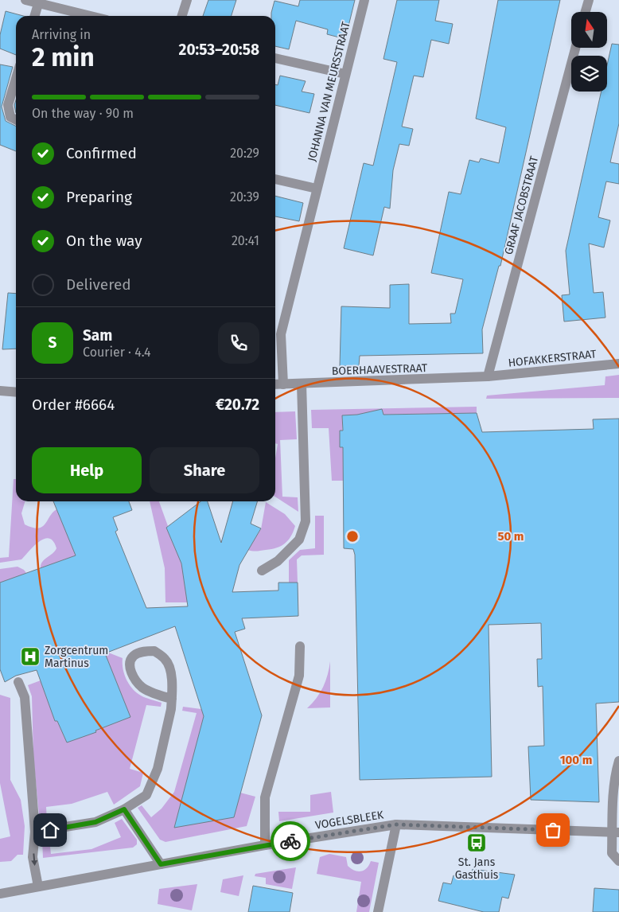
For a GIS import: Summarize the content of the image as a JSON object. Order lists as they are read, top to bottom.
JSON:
{
  "streets": {
    "street": [
      "JOHANNA VAN MEURSSTRAAT",
      "GRAAF JACOBSTRAAT",
      "HOFAKKERSTRAAT",
      "BOERHAAVESTRAAT",
      "VOGELSBLEEK"
    ]
  },
  "crossings": [
    ["JOHANNA VAN MEURSSTRAAT", "BOERHAAVESTRAAT"],
    ["GRAAF JACOBSTRAAT", "HOFAKKERSTRAAT"],
    ["GRAAF JACOBSTRAAT", "BOERHAAVESTRAAT"],
    ["HOFAKKERSTRAAT", "BOERHAAVESTRAAT"]
  ],
  "places": {
    "hospital": ["Zorgcentrum Martinus"],
    "bus stop": ["St. Jans Gasthuis"]
  },
  "north": "top",
  "page": {
    "heading": ["2 min", "Arriving in", "20:53–20:58"],
    "panel": [
      "Sam",
      "Courier · 4.4",
      "Order #6664",
      "€20.72"
    ],
    "bar": "On the way · 90 m",
    "list": [
      ["Confirmed", "20:29"],
      ["Preparing", "20:39"],
      ["On the way", "20:41"],
      "Delivered"
    ],
    "round": "S",
    "buttons": ["Help", "Share"]
  },
  "rings": ["50 m", "100 m"]
}
